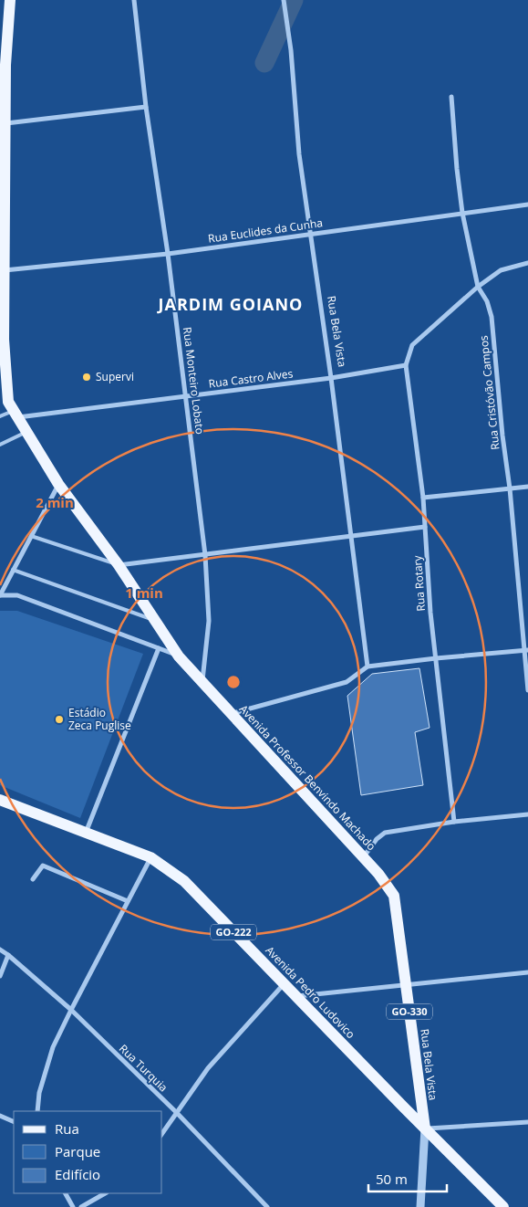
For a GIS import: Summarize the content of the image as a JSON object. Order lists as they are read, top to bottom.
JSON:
{
  "streets": {
    "main road": [
      "Rua Bela Vista",
      "Avenida Professor Benvindo Machado",
      "GO-222",
      "Avenida Pedro Ludovico",
      "GO-330"
    ],
    "street": [
      "Rua Euclides da Cunha",
      "Rua Castro Alves",
      "Rua Monteiro Lobato",
      "Rua Cristóvão Campos",
      "Rua Rotary",
      "Rua Turquia"
    ]
  },
  "crossings": [
    ["Rua Euclides da Cunha", "Rua Bela Vista"],
    ["Rua Euclides da Cunha", "Rua Monteiro Lobato"],
    ["Rua Euclides da Cunha", "Rua Cristóvão Campos"],
    ["Rua Euclides da Cunha", "Avenida Professor Benvindo Machado"],
    ["Rua Bela Vista", "Rua Castro Alves"],
    ["Rua Bela Vista", "Avenida Professor Benvindo Machado"],
    ["Rua Bela Vista", "Avenida Pedro Ludovico"],
    ["Rua Bela Vista", "GO-330"],
    ["Rua Castro Alves", "Rua Monteiro Lobato"],
    ["Rua Castro Alves", "Rua Rotary"],
    ["Rua Castro Alves", "Avenida Professor Benvindo Machado"],
    ["Rua Monteiro Lobato", "Avenida Professor Benvindo Machado"],
    ["Rua Cristóvão Campos", "Rua Rotary"],
    ["Avenida Pedro Ludovico", "GO-330"]
  ],
  "districts": ["JARDIM GOIANO"],
  "places": ["Supervi", "Estádio Zeca Puglise"],
  "legend": ["Rua", "Parque", "Edifício"],
  "scale_bar": "50 m",
  "rings": ["2 min", "1 min"]
}
